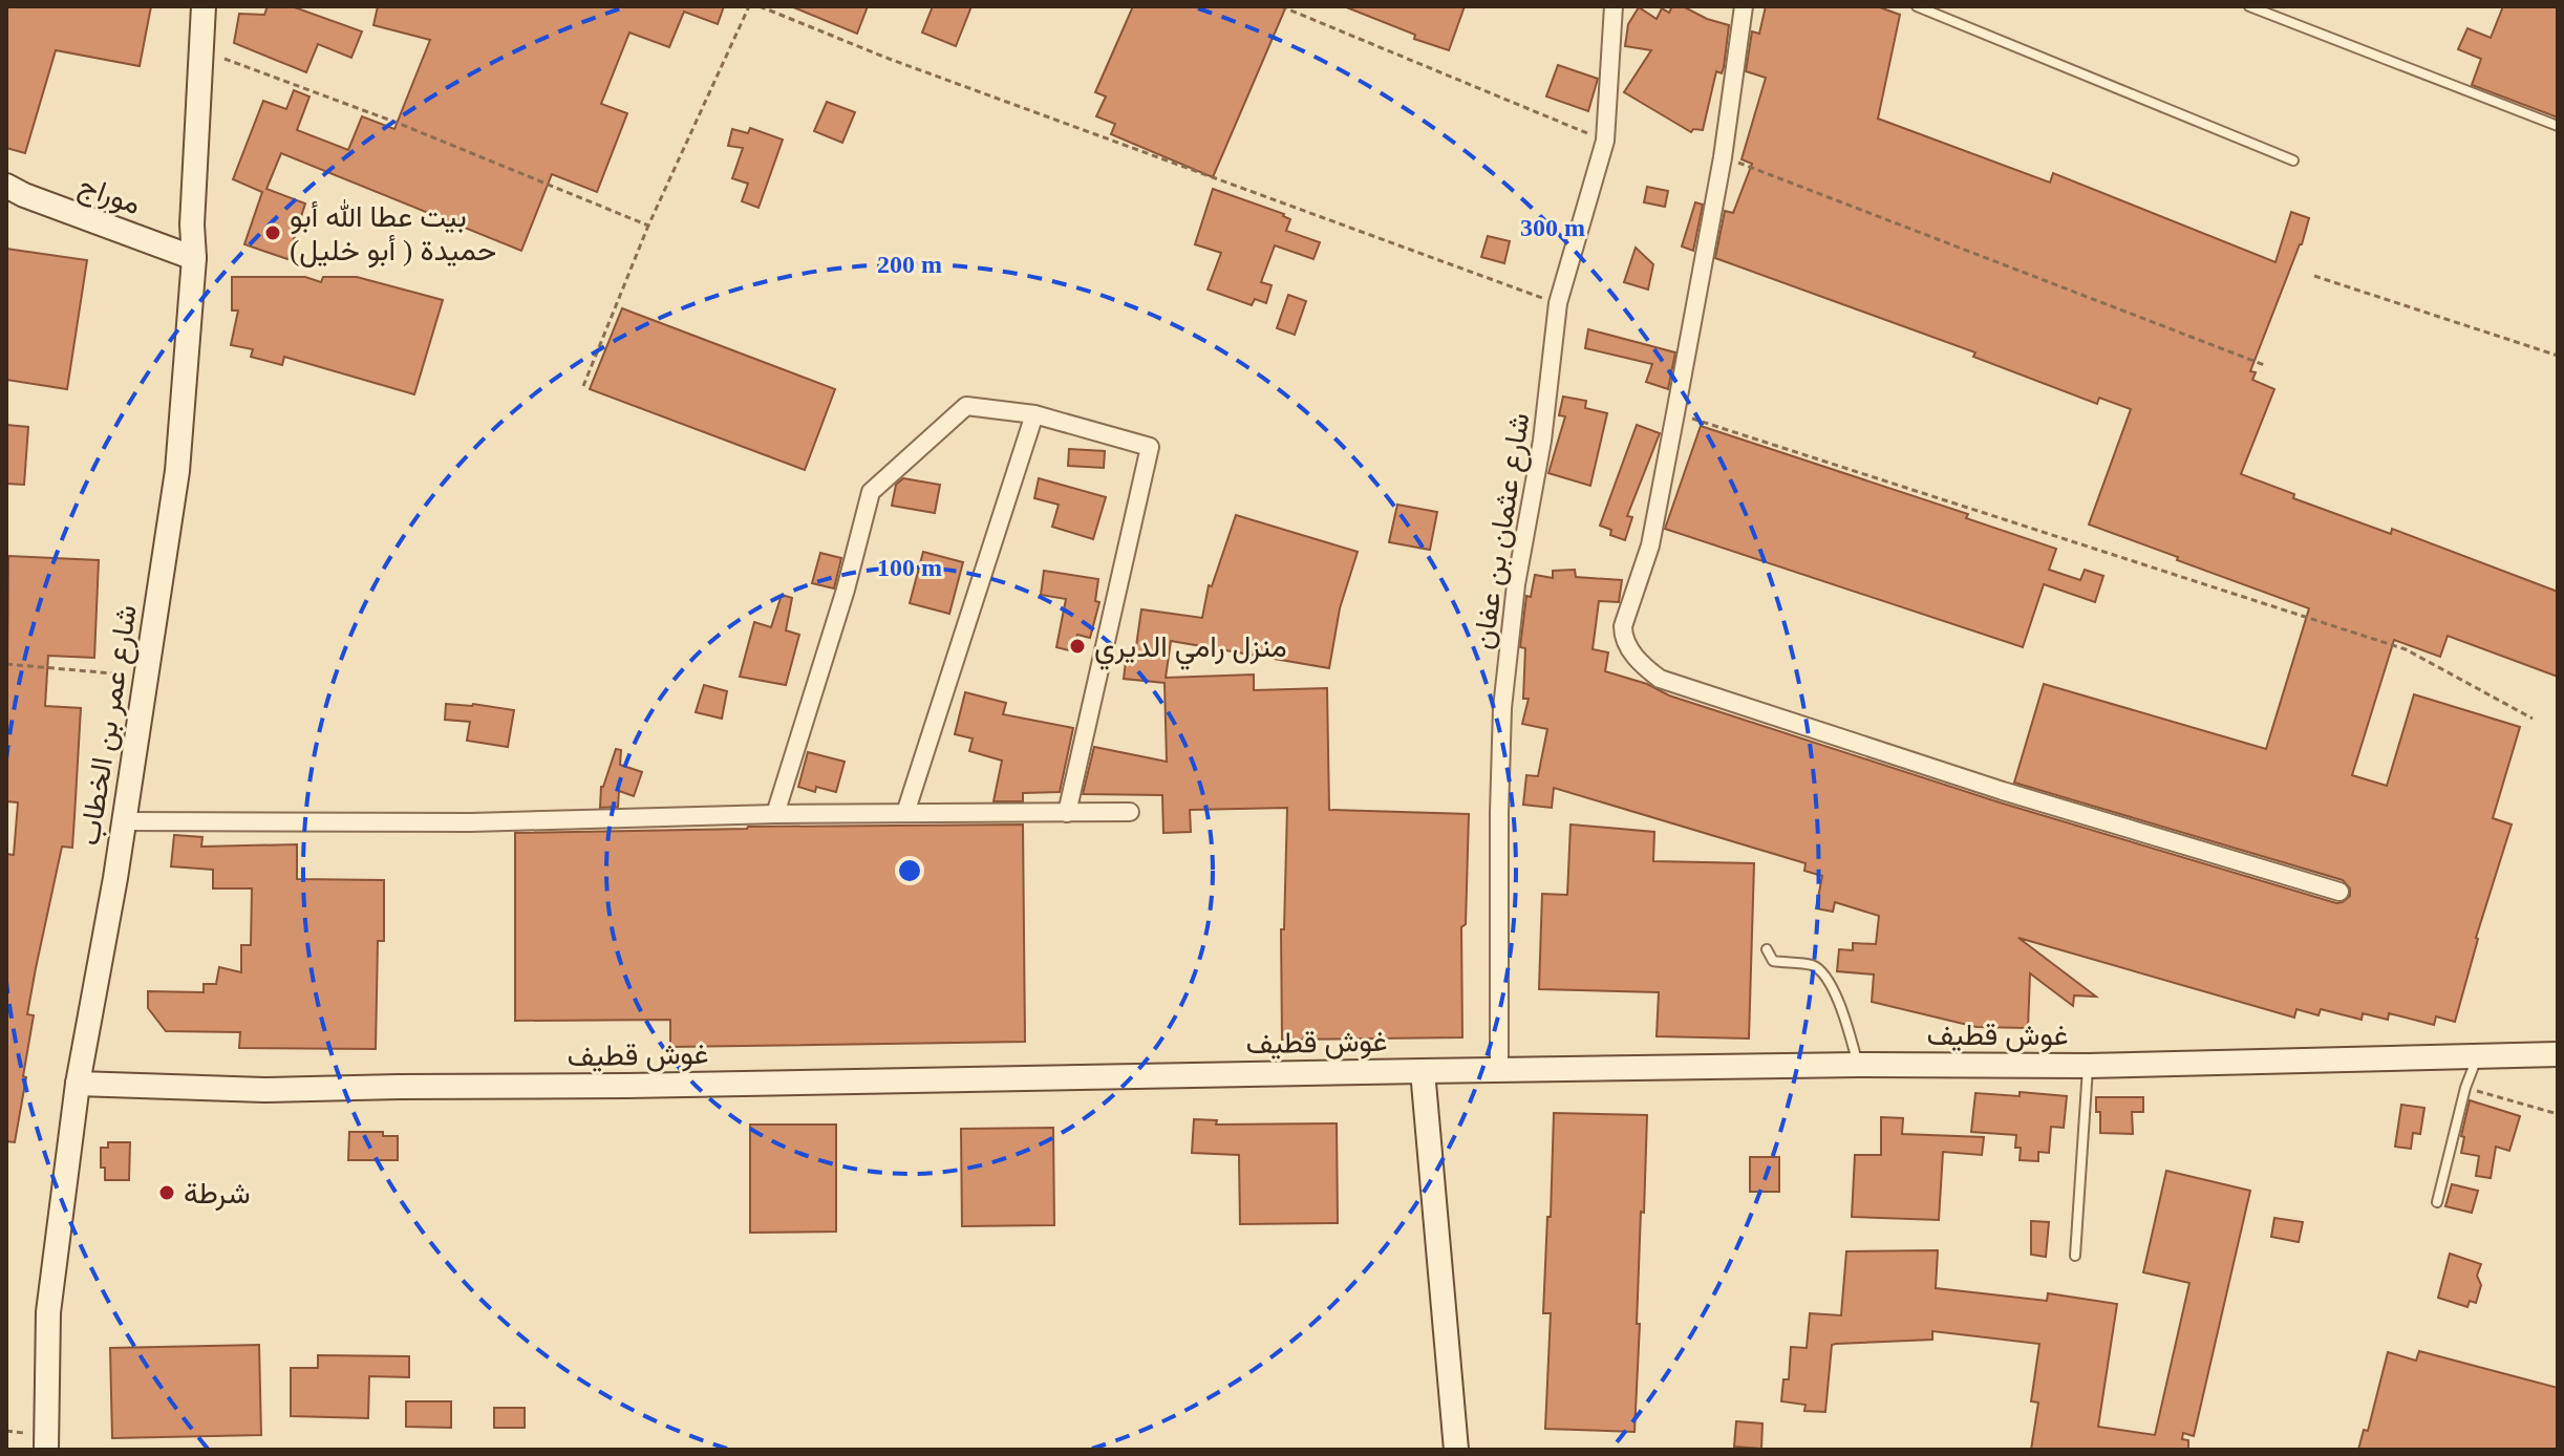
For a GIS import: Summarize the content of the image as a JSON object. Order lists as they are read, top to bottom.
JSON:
{
  "streets": {
    "main road": ["موراج", "شارع عمر بن الخطاب", "غوش قطيف"],
    "street": ["شارع عثمان بن عفان"]
  },
  "crossings": [
    ["موراج", "شارع عمر بن الخطاب"],
    ["شارع عثمان بن عفان", "غوش قطيف"],
    ["شارع عمر بن الخطاب", "غوش قطيف"]
  ],
  "places": ["بيت عطا الله أبو حميدة ( أبو خليل)", "منزل رامي الديري", "شرطة"],
  "rings": ["300 m", "200 m", "100 m"]
}
